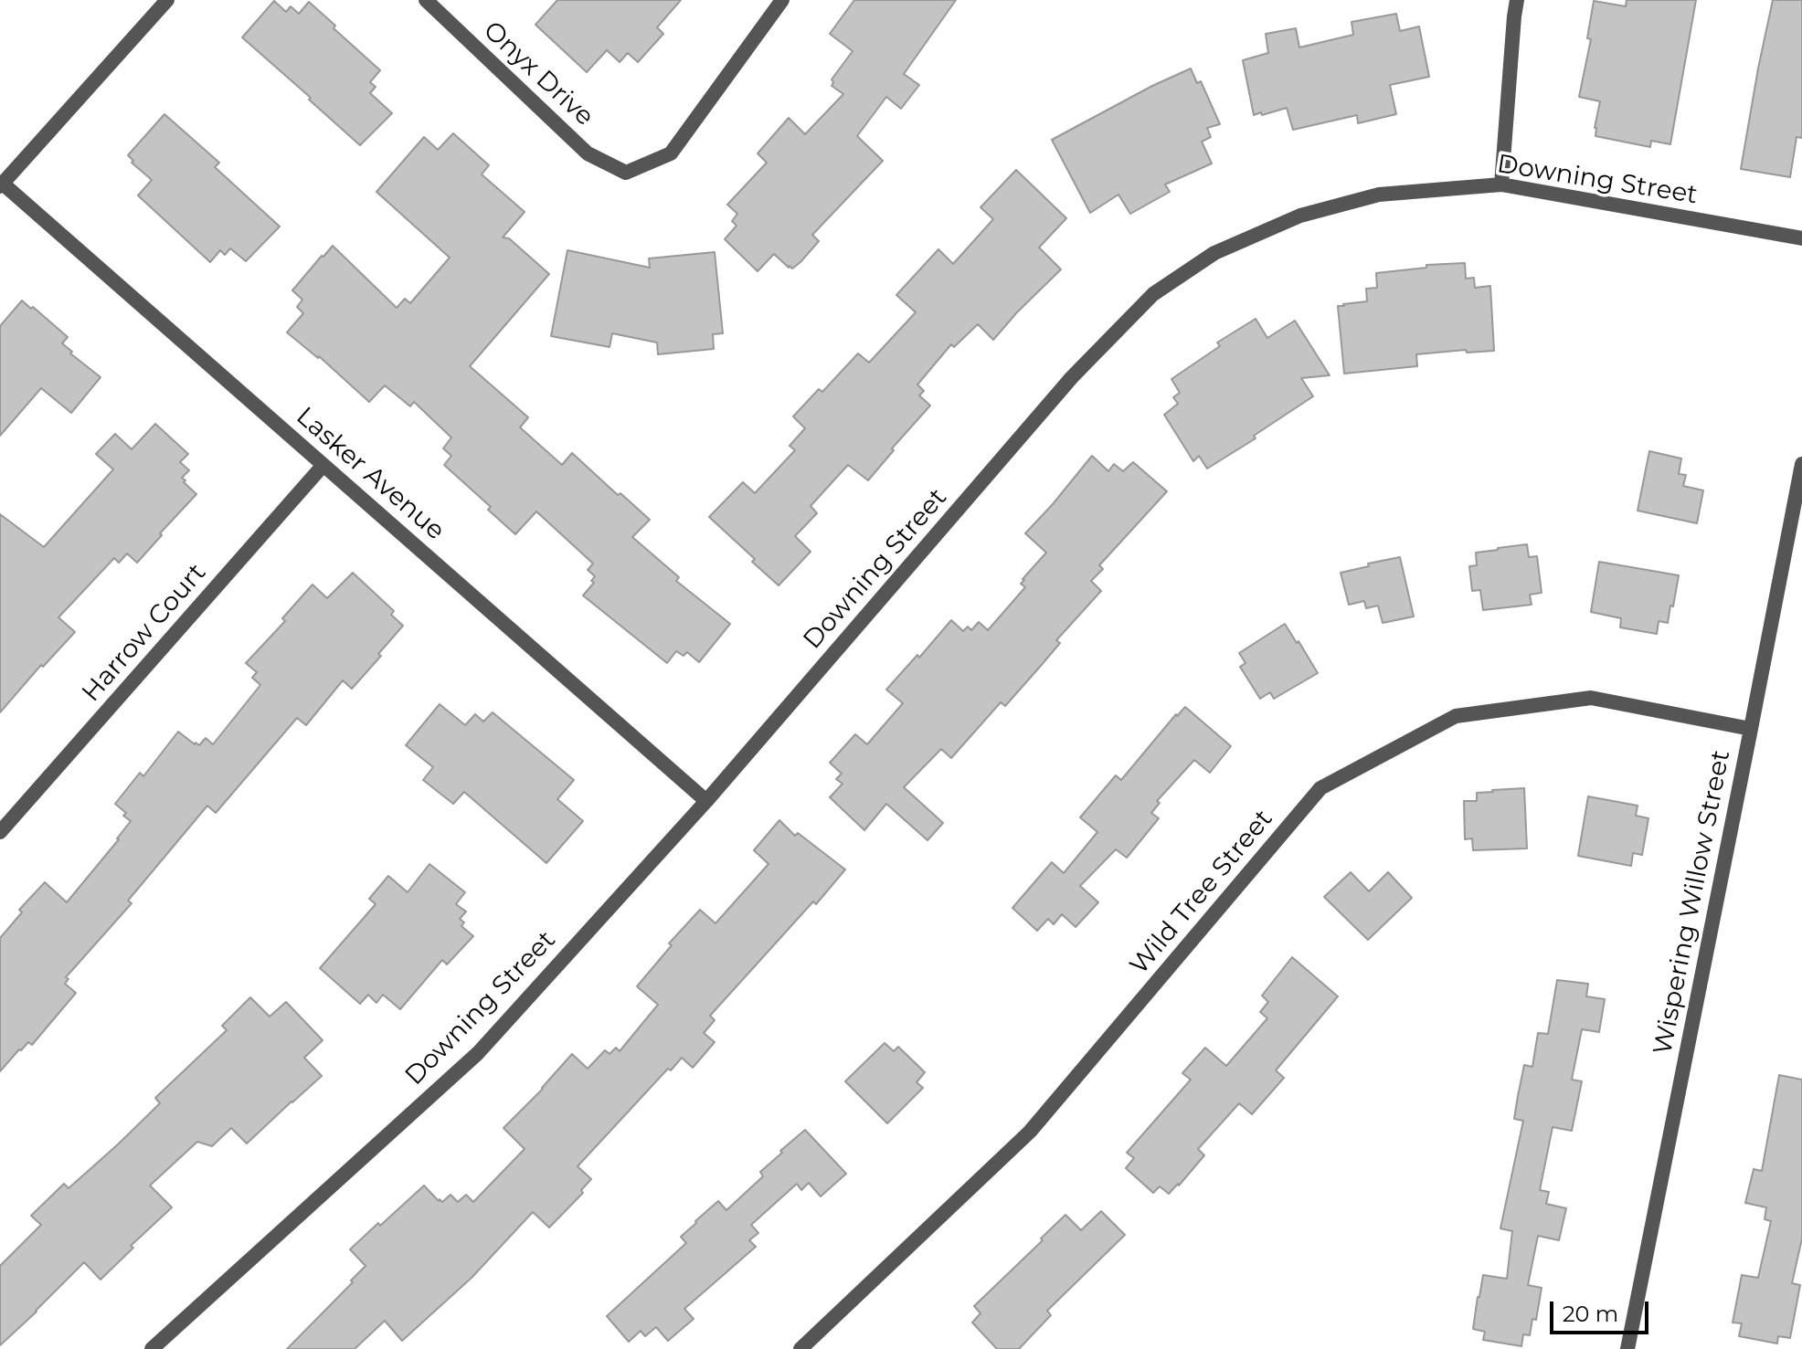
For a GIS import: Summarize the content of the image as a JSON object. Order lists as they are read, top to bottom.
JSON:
{
  "streets": {
    "street": [
      "Onyx Drive",
      "Downing Street",
      "Lasker Avenue",
      "Harrow Court",
      "Wild Tree Street",
      "Wispering Willow Street"
    ]
  },
  "crossings": [
    ["Downing Street", "Lasker Avenue"],
    ["Lasker Avenue", "Harrow Court"],
    ["Wild Tree Street", "Wispering Willow Street"]
  ],
  "scale_bar": "20 m"
}
